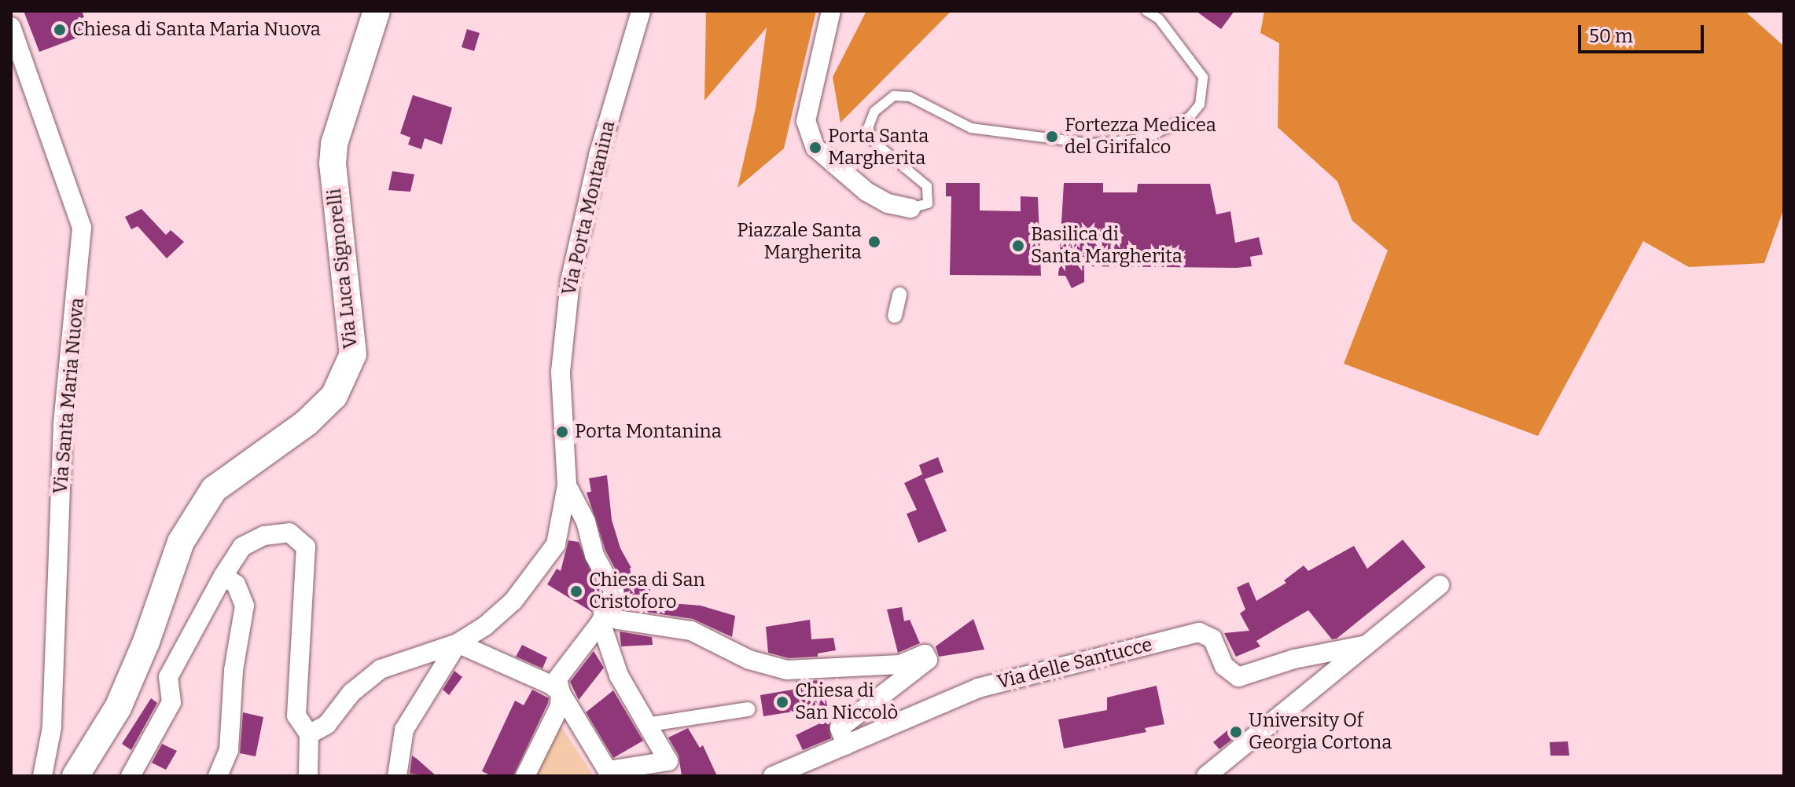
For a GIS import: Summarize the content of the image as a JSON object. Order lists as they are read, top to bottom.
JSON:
{
  "streets": {
    "main road": ["Via Luca Signorelli"],
    "street": ["Via Porta Montanina", "Via Santa Maria Nuova", "Via delle Santucce"]
  },
  "places": [
    "Chiesa di Santa Maria Nuova",
    "Fortezza Medicea del Girifalco",
    "Porta Santa Margherita",
    "Piazzale Santa Margherita",
    "Basilica di Santa Margherita",
    "Porta Montanina",
    "Chiesa di San Cristoforo",
    "Chiesa di San Niccolò",
    "University Of Georgia Cortona"
  ],
  "scale_bar": "50 m"
}
